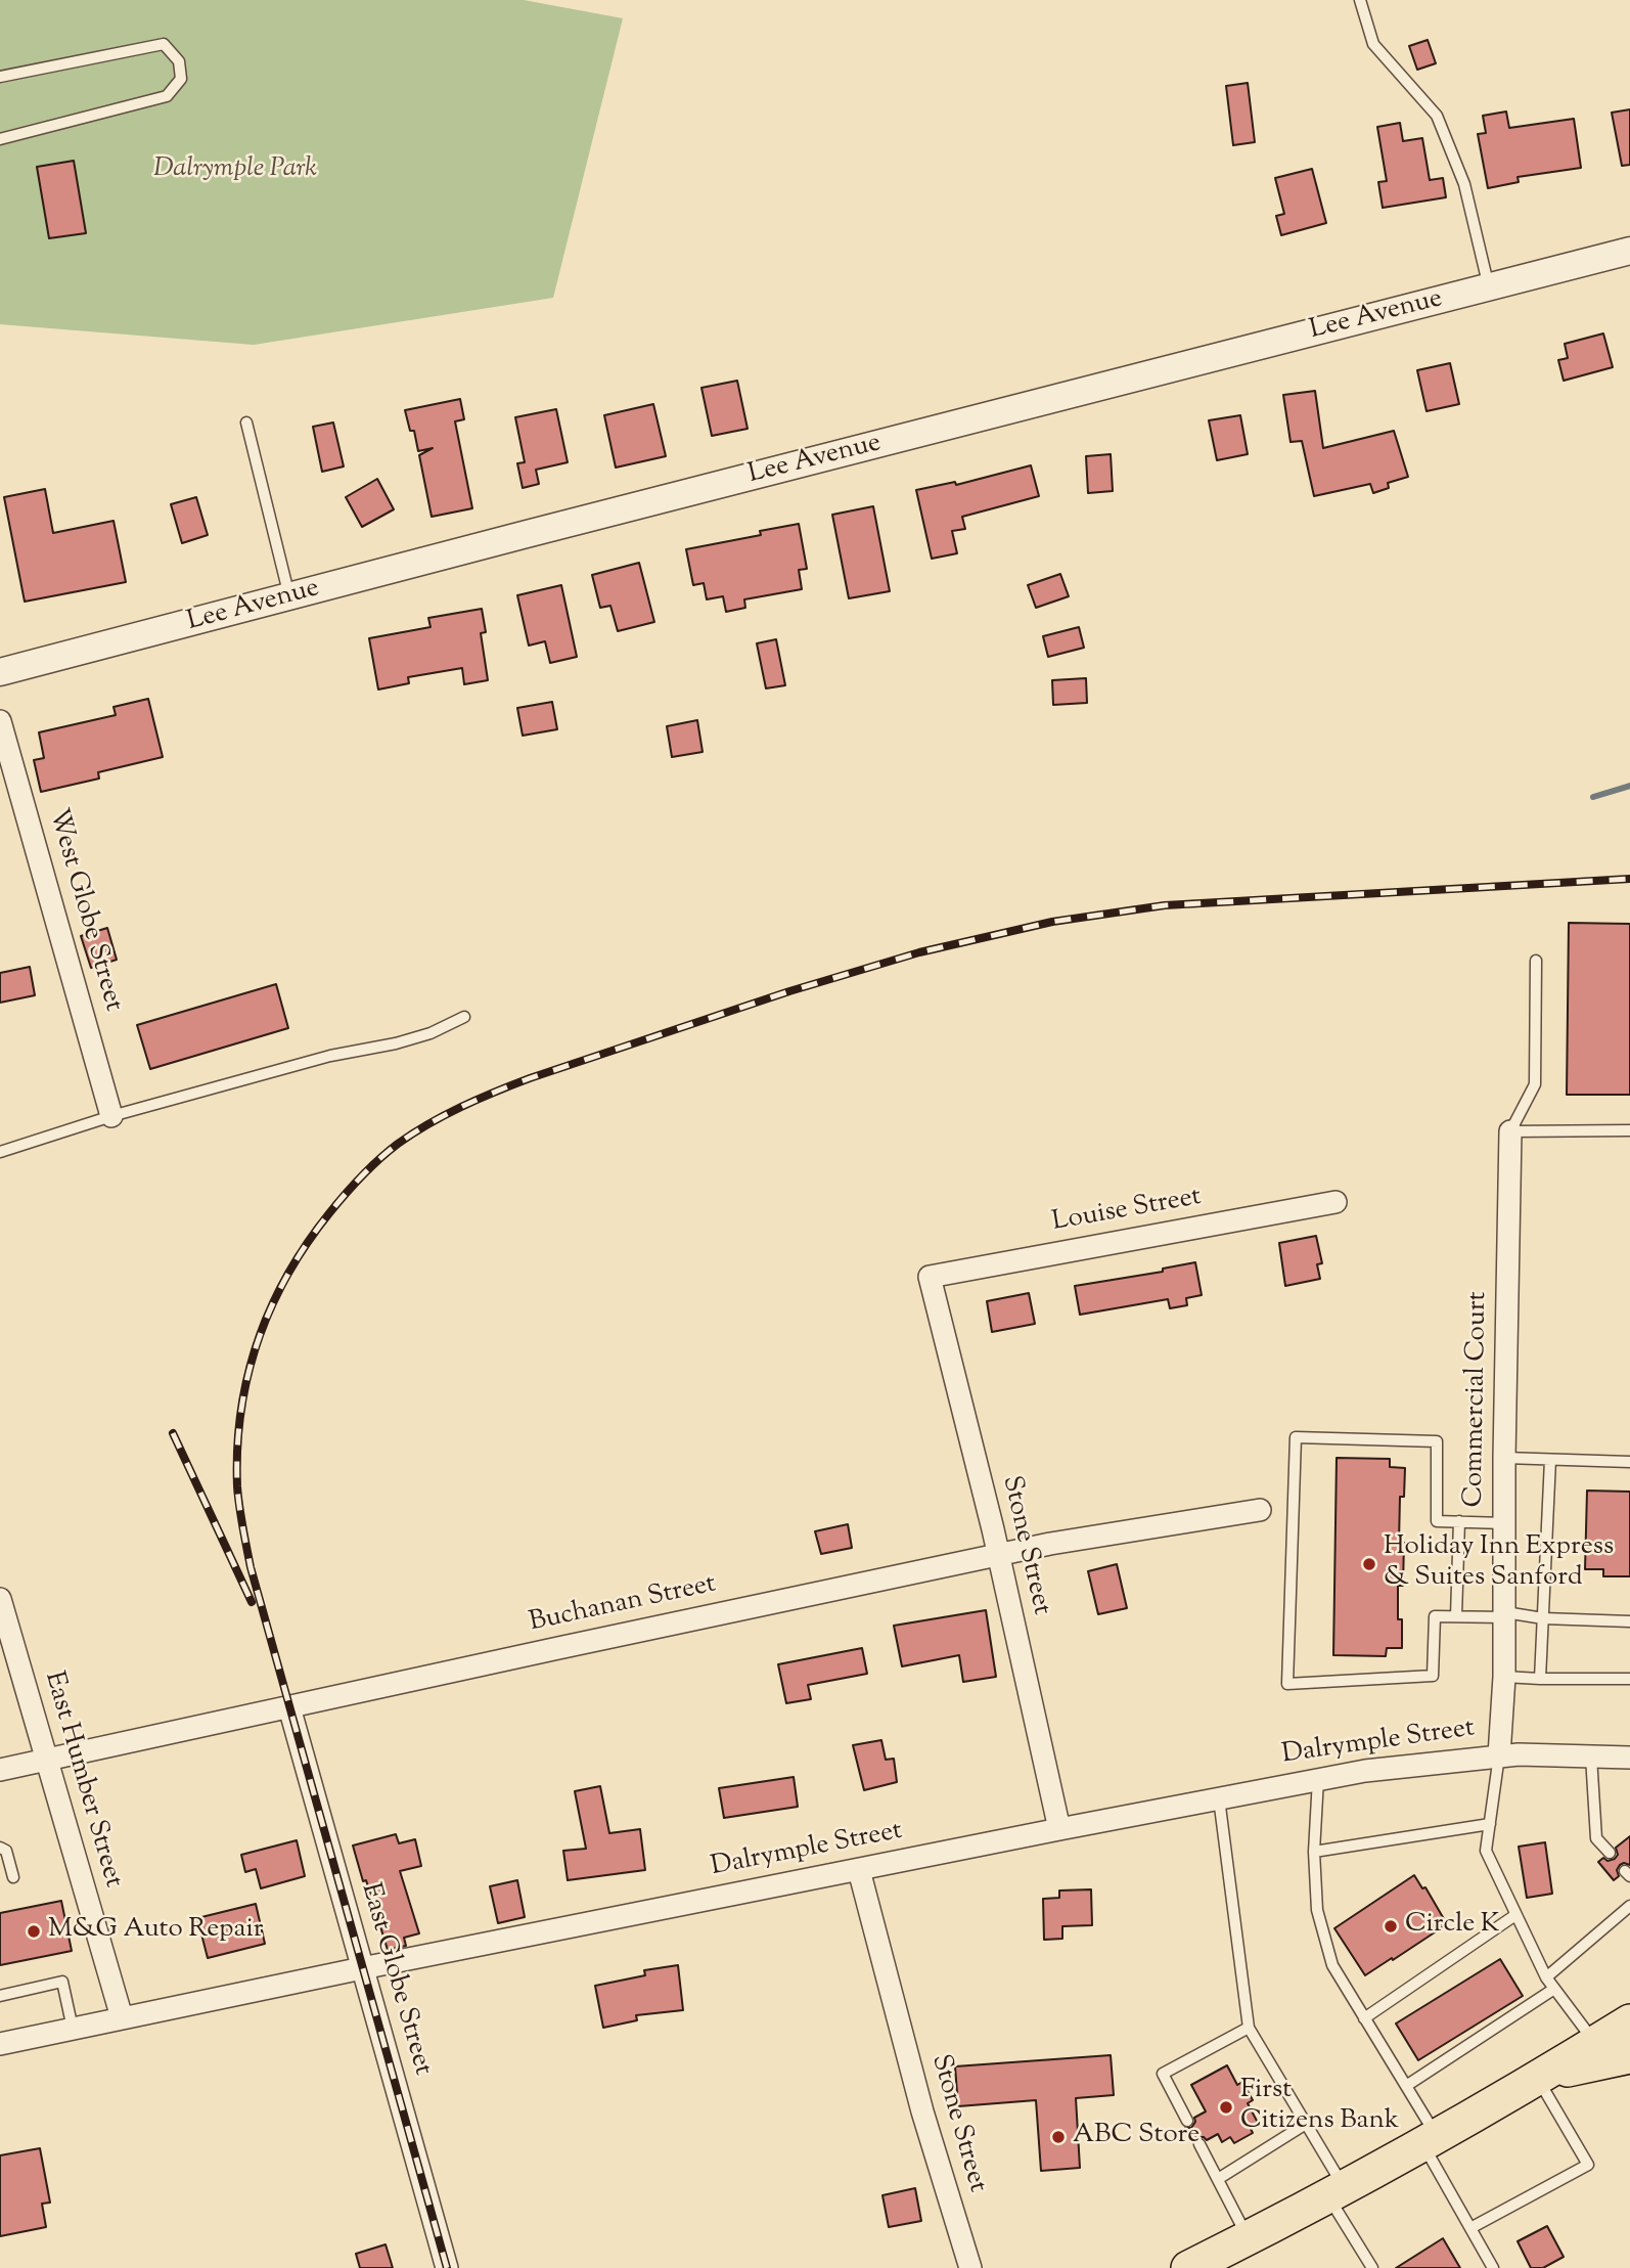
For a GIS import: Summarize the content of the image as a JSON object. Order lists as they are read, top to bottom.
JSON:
{
  "streets": {
    "street": [
      "Lee Avenue",
      "West Globe Street",
      "Louise Street",
      "Commercial Court",
      "Stone Street",
      "Buchanan Street",
      "Dalrymple Street",
      "East Humber Street",
      "East Globe Street"
    ]
  },
  "crossings": [
    ["Louise Street", "Stone Street"],
    ["Commercial Court", "Dalrymple Street"],
    ["Stone Street", "Buchanan Street"],
    ["Stone Street", "Dalrymple Street"],
    ["Buchanan Street", "East Humber Street"],
    ["Buchanan Street", "East Globe Street"],
    ["Dalrymple Street", "East Humber Street"],
    ["Dalrymple Street", "East Globe Street"]
  ],
  "parks": ["Dalrymple Park"],
  "places": [
    "Holiday Inn Express & Suites Sanford",
    "Circle K",
    "M&G Auto Repair",
    "First Citizens Bank",
    "ABC Store"
  ]
}
